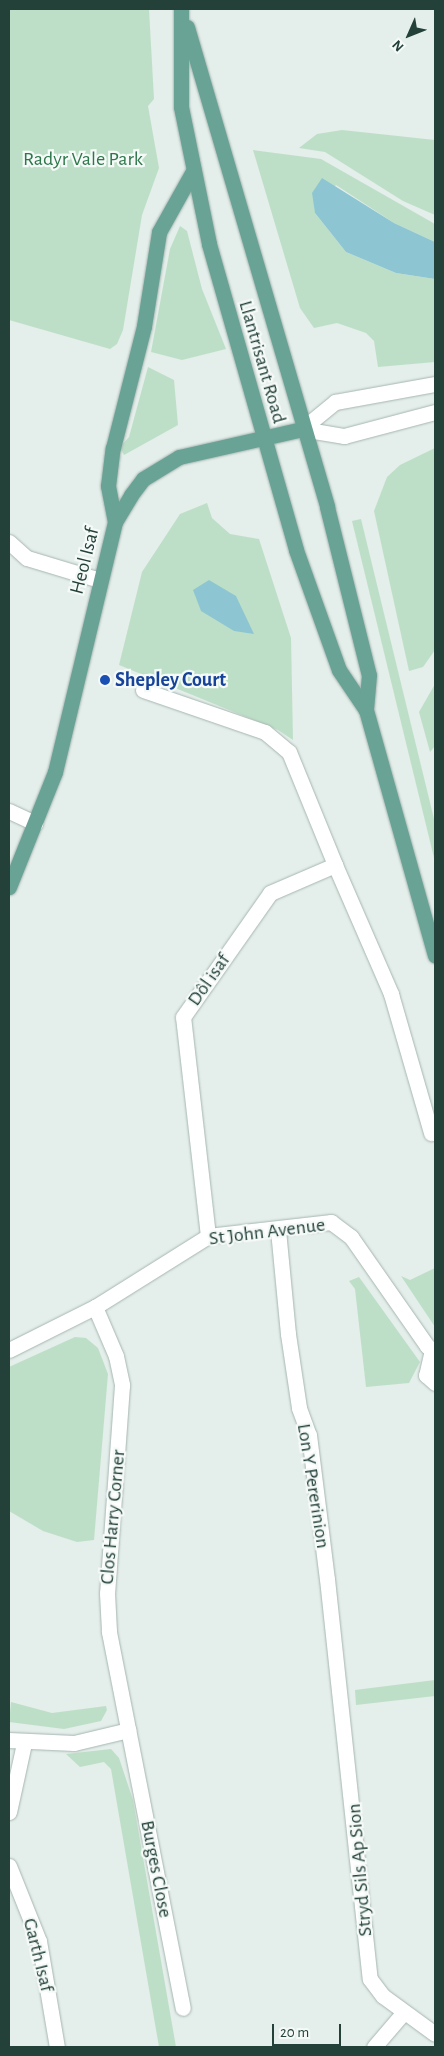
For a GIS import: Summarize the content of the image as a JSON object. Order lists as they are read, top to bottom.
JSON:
{
  "streets": {
    "main road": ["Llantrisant Road", "Heol Isaf"],
    "street": [
      "Dôl isaf",
      "St John Avenue",
      "Lon Y Pererinion",
      "Clos Harry Corner",
      "Burges Close",
      "Stryd Sils Ap Sion",
      "Garth Isaf"
    ]
  },
  "crossings": [
    ["Llantrisant Road", "Heol Isaf"],
    ["Dôl isaf", "St John Avenue"],
    ["St John Avenue", "Lon Y Pererinion"],
    ["St John Avenue", "Clos Harry Corner"],
    ["Lon Y Pererinion", "Stryd Sils Ap Sion"],
    ["Clos Harry Corner", "Burges Close"]
  ],
  "parks": ["Radyr Vale Park"],
  "places": ["Shepley Court"],
  "scale_bar": "20 m",
  "north": "bottom left"
}
